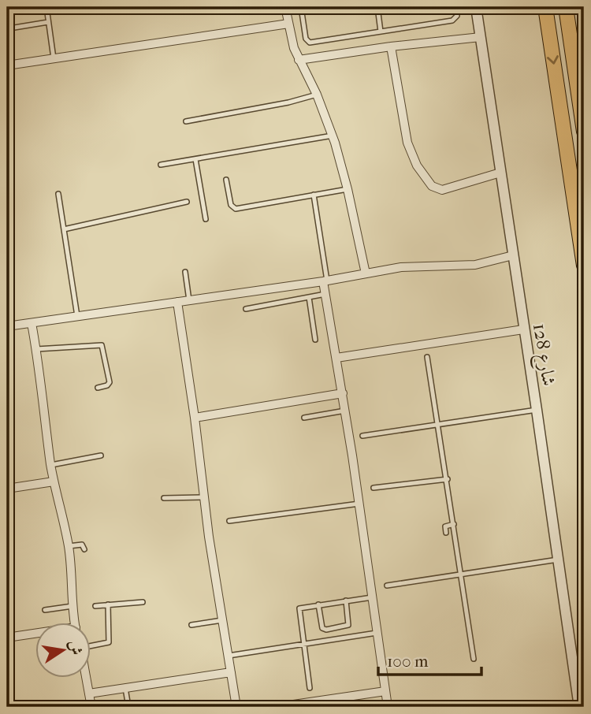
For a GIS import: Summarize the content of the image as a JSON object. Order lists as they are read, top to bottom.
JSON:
{
  "streets": {
    "street": ["شارع 128"]
  },
  "scale_bar": "100 m",
  "north": "right"
}
